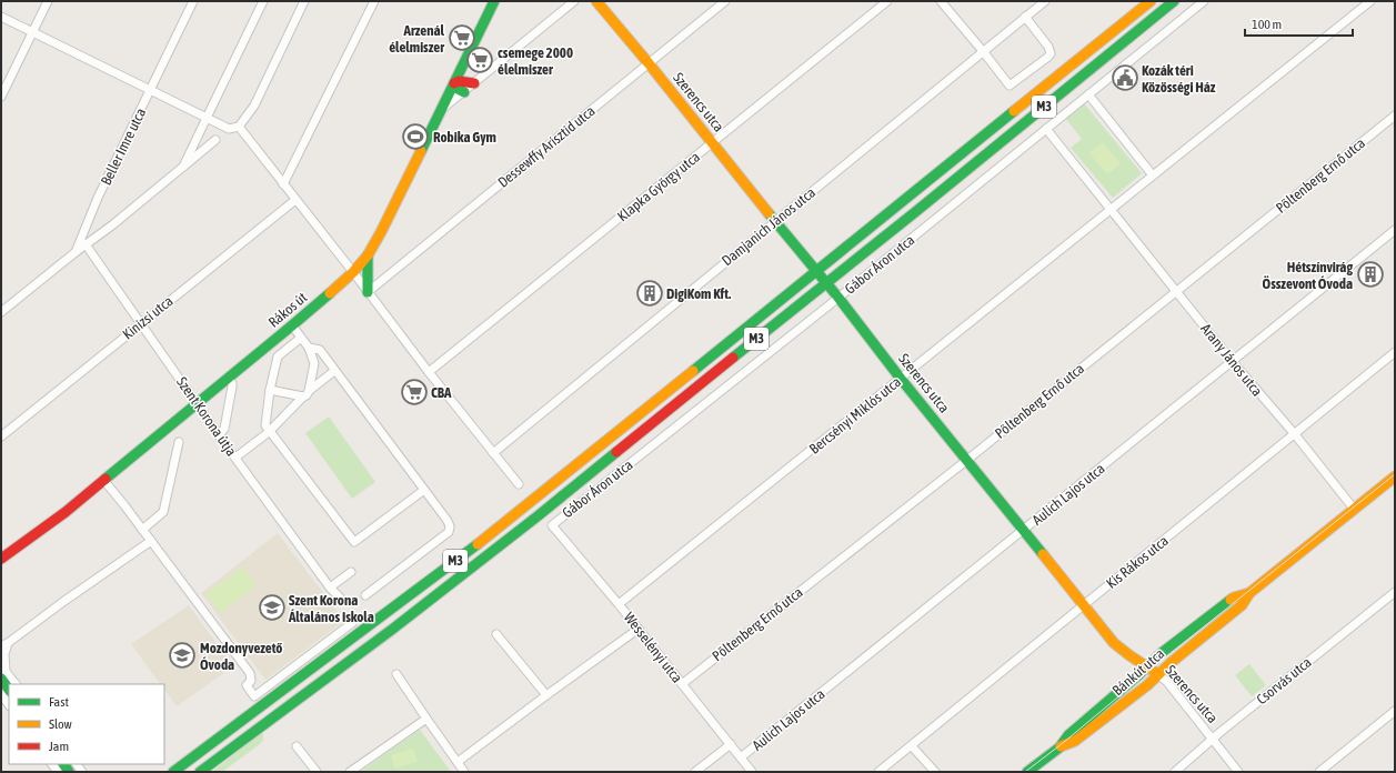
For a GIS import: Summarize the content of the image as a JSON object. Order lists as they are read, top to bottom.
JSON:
{
  "streets": {
    "street": [
      "Szerencs utca",
      "M3",
      "Beller Imre utca",
      "Dessewffy Arisztid utca",
      "Pöltenberg Ernő utca",
      "Klapka György utca",
      "Damjanich János utca",
      "Gábor Áron utca",
      "Rákos út",
      "Kinizsi utca",
      "Arany János utca",
      "Bercsényi Miklós utca",
      "Szent Korona útja",
      "Aulich Lajos utca",
      "Kis Rákos utca",
      "Wesselényi utca",
      "Bánkút utca",
      "Csorvás utca"
    ]
  },
  "crossings": [
    ["Szerencs utca", "M3"],
    ["Szerencs utca", "Dessewffy Arisztid utca"],
    ["Szerencs utca", "Pöltenberg Ernő utca"],
    ["Szerencs utca", "Klapka György utca"],
    ["Szerencs utca", "Damjanich János utca"],
    ["Szerencs utca", "Gábor Áron utca"],
    ["Szerencs utca", "Bercsényi Miklós utca"],
    ["Szerencs utca", "Aulich Lajos utca"],
    ["Szerencs utca", "Kis Rákos utca"],
    ["Szerencs utca", "Bánkút utca"],
    ["Szerencs utca", "Csorvás utca"],
    ["Pöltenberg Ernő utca", "Arany János utca"],
    ["Pöltenberg Ernő utca", "Wesselényi utca"],
    ["Gábor Áron utca", "Arany János utca"],
    ["Gábor Áron utca", "Wesselényi utca"],
    ["Rákos út", "Szent Korona útja"],
    ["Kinizsi utca", "Szent Korona útja"],
    ["Arany János utca", "Bercsényi Miklós utca"],
    ["Arany János utca", "Aulich Lajos utca"],
    ["Arany János utca", "Kis Rákos utca"],
    ["Arany János utca", "Bánkút utca"],
    ["Bercsényi Miklós utca", "Wesselényi utca"],
    ["Aulich Lajos utca", "Wesselényi utca"]
  ],
  "places": {
    "supermarket": ["Arzenál élelmiszer", "csemege 2000 élelmiszer", "CBA"],
    "public building": ["Kozák téri Közösségi Ház"],
    "sports": ["Robika Gym"],
    "building": ["Hétszínvirág Összevont Óvoda", "DigiKom Kft."],
    "school or university": ["Szent Korona Általános Iskola", "Mozdonyvezető Óvoda"]
  },
  "legend": ["Fast", "Slow", "Jam"],
  "scale_bar": "100 m"
}
